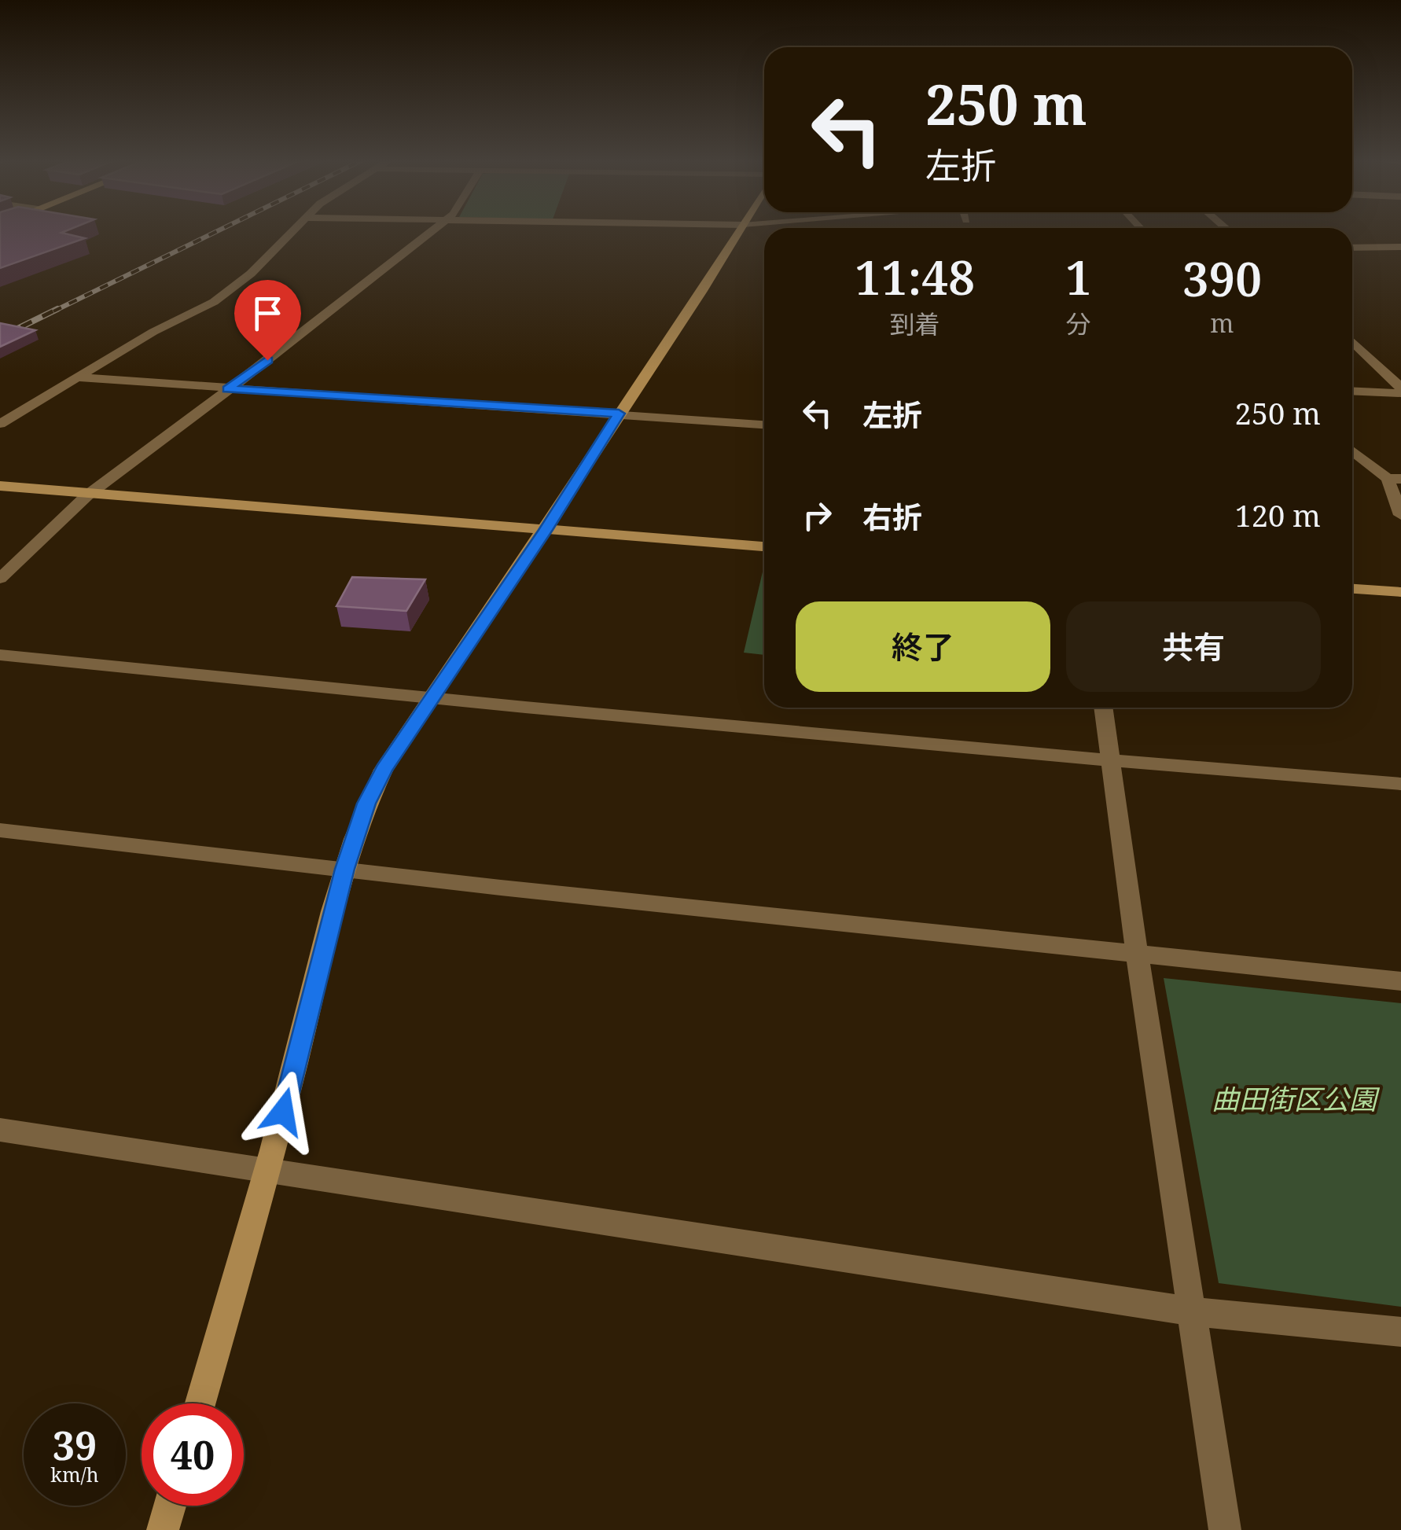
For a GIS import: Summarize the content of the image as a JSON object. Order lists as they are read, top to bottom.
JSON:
{
  "parks": ["曲田街区公園"],
  "page": {
    "turn": ["250 m", "左折"],
    "eta": [
      "11:48",
      "到着",
      "1",
      "分",
      "390",
      "m"
    ],
    "list": [
      {
        "name": "左折",
        "value": "250 m"
      },
      {
        "name": "右折",
        "value": "120 m"
      }
    ],
    "buttons": ["終了", "共有"],
    "speed": "39 km/h",
    "limit": "40"
  }
}
